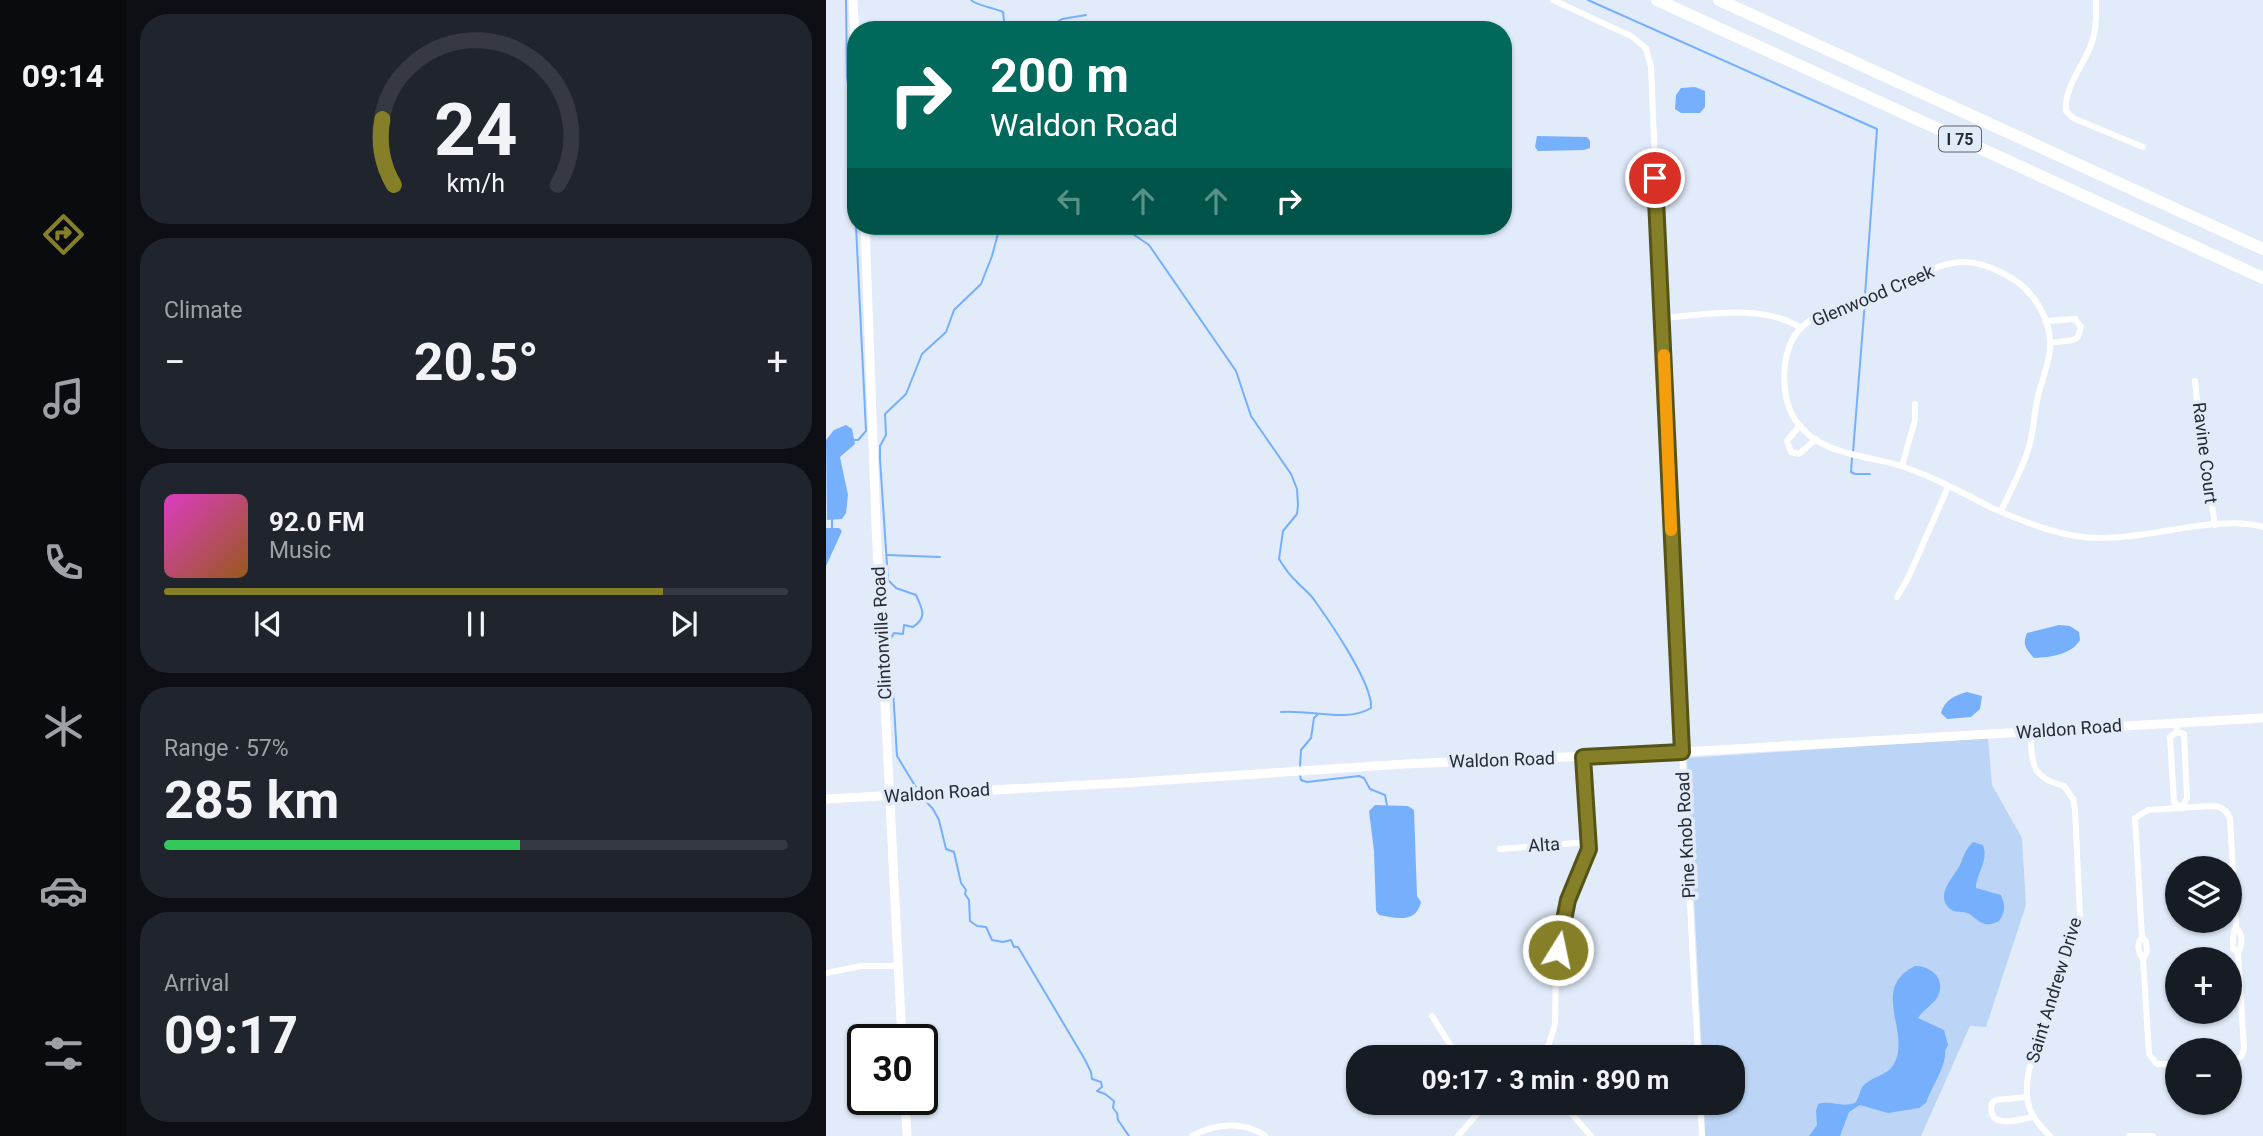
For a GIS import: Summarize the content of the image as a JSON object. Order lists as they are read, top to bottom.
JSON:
{
  "streets": {
    "highway": ["I 75"],
    "street": [
      "Glenwood Creek",
      "Ravine Court",
      "Clintonville Road",
      "Waldon Road",
      "Pine Knob Road",
      "Alta",
      "Saint Andrew Drive"
    ]
  },
  "crossings": [
    ["Glenwood Creek", "Ravine Court"],
    ["Clintonville Road", "Waldon Road"],
    ["Waldon Road", "Pine Knob Road"],
    ["Waldon Road", "Saint Andrew Drive"]
  ],
  "page": {
    "tabs": "09:14",
    "turn": ["200 m", "Waldon Road"],
    "tile": [
      "Climate",
      ["Range · 57%", "285 km"],
      ["Arrival", "09:17"]
    ],
    "heat": ["−", "20.5°", "+"],
    "song": ["92.0 FM", "Music"],
    "map_buttons": ["+", "−"],
    "limit": "30",
    "trip": "09:17 · 3 min · 890 m",
    "gauge": ["24", "km/h"]
  }
}
